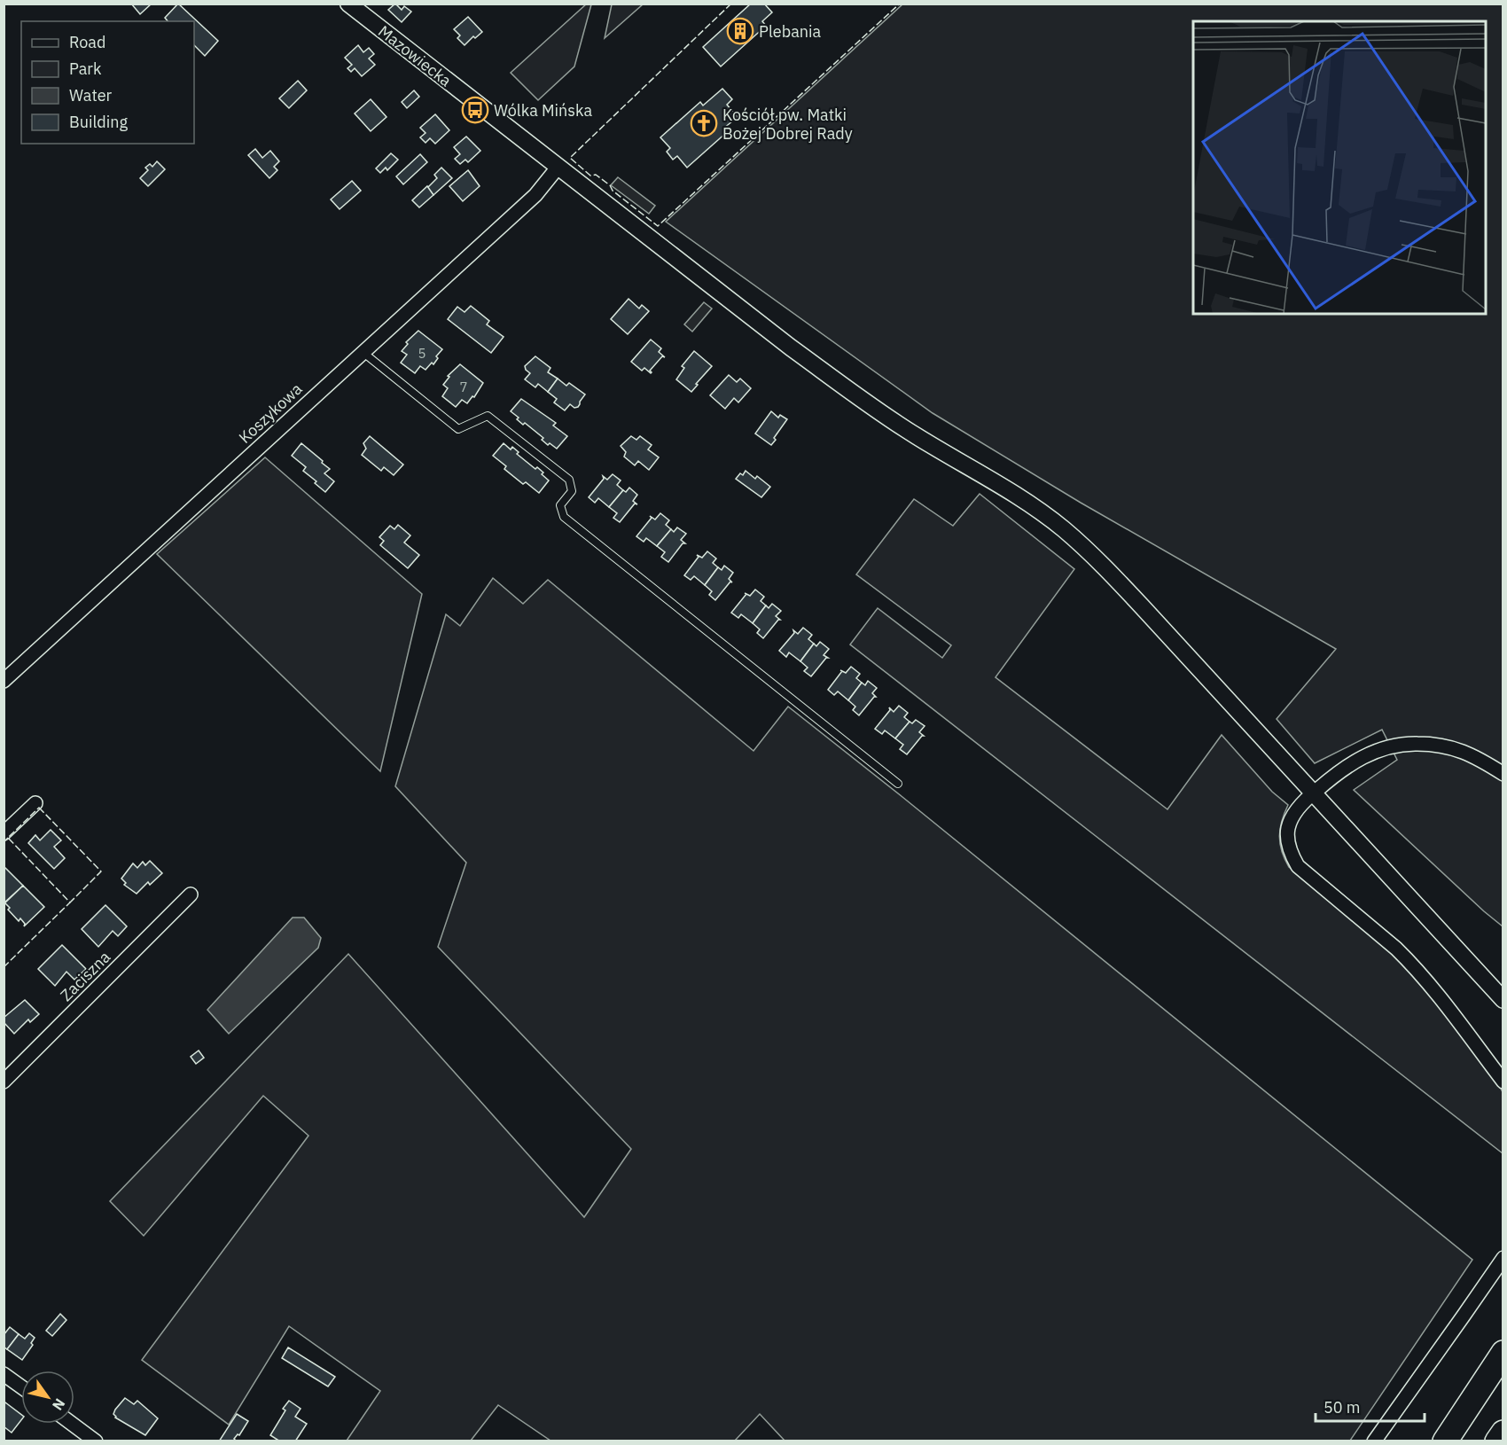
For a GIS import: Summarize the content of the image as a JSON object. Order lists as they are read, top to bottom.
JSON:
{
  "streets": {
    "street": ["Mazowiecka", "Koszykowa", "Zaciszna"]
  },
  "crossings": [
    ["Mazowiecka", "Koszykowa"]
  ],
  "places": {
    "building": ["Plebania"],
    "bus stop": ["Wólka Mińska"],
    "church": ["Kościół pw. Matki Bożej Dobrej Rady"]
  },
  "house_numbers": ["5", "7"],
  "legend": [
    "Road",
    "Park",
    "Water",
    "Building"
  ],
  "scale_bar": "50 m",
  "north": "bottom right"
}
